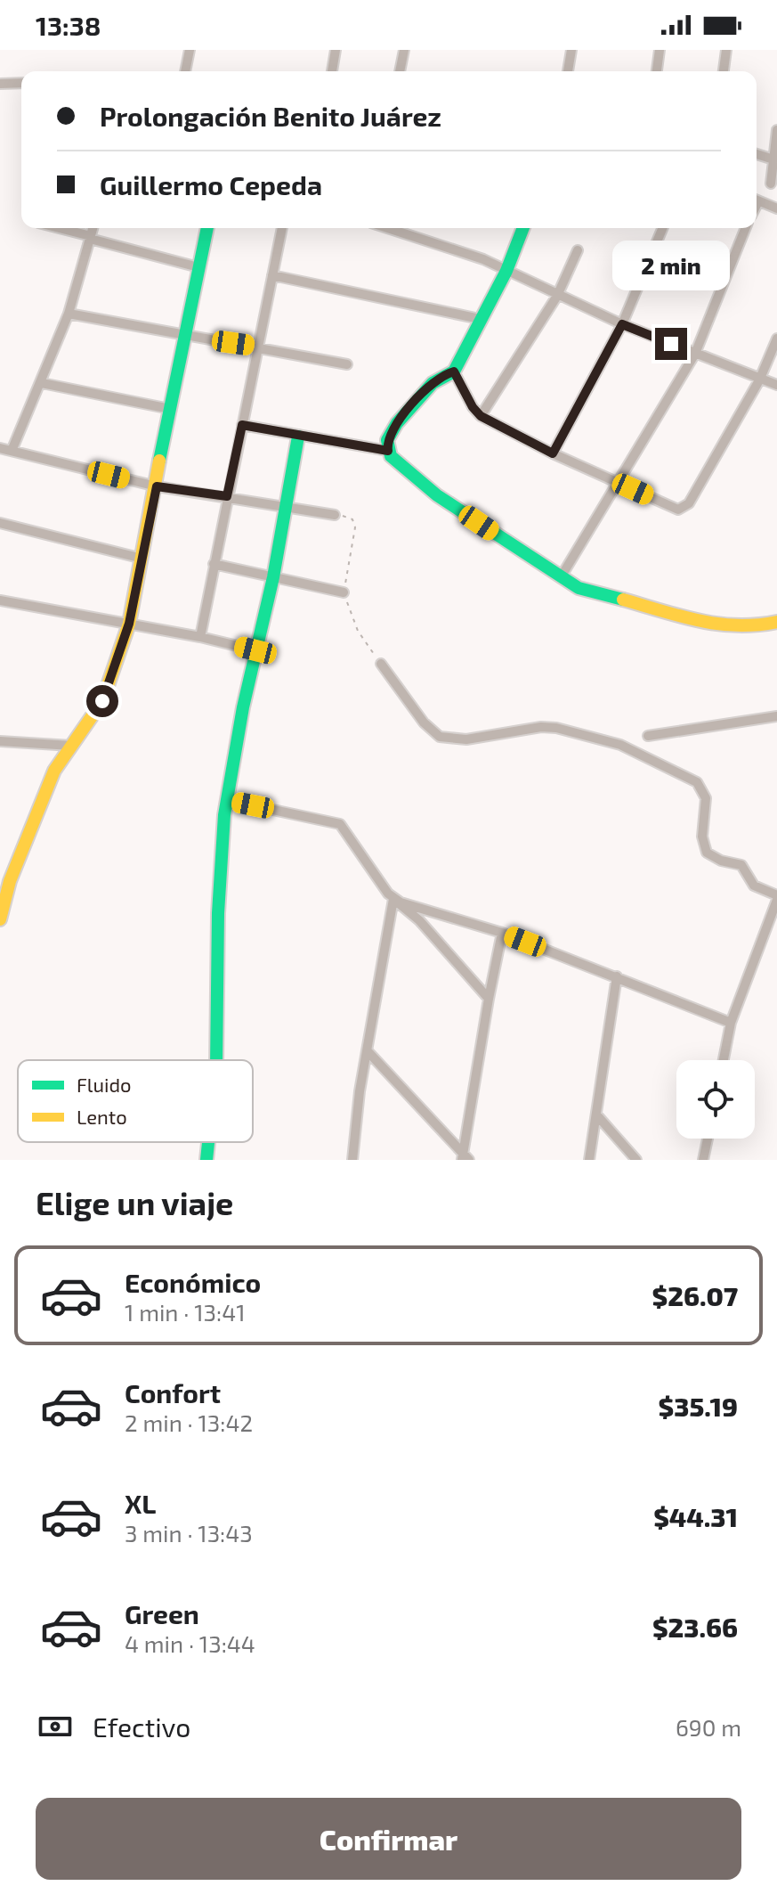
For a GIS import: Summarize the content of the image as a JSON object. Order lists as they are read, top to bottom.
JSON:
{
  "legend": ["Fluido", "Lento"],
  "page": {
    "status": "13:38",
    "banner": ["Prolongación Benito Juárez", "Guillermo Cepeda"],
    "bubble": "2 min",
    "heading": "Elige un viaje",
    "list": [
      {
        "name": "Económico",
        "note": "1 min · 13:41",
        "value": "$26.07"
      },
      {
        "name": "Confort",
        "note": "2 min · 13:42",
        "value": "$35.19"
      },
      {
        "name": "XL",
        "note": "3 min · 13:43",
        "value": "$44.31"
      },
      {
        "name": "Green",
        "note": "4 min · 13:44",
        "value": "$23.66"
      }
    ],
    "pay": ["Efectivo", "690 m"],
    "buttons": "Confirmar"
  }
}
